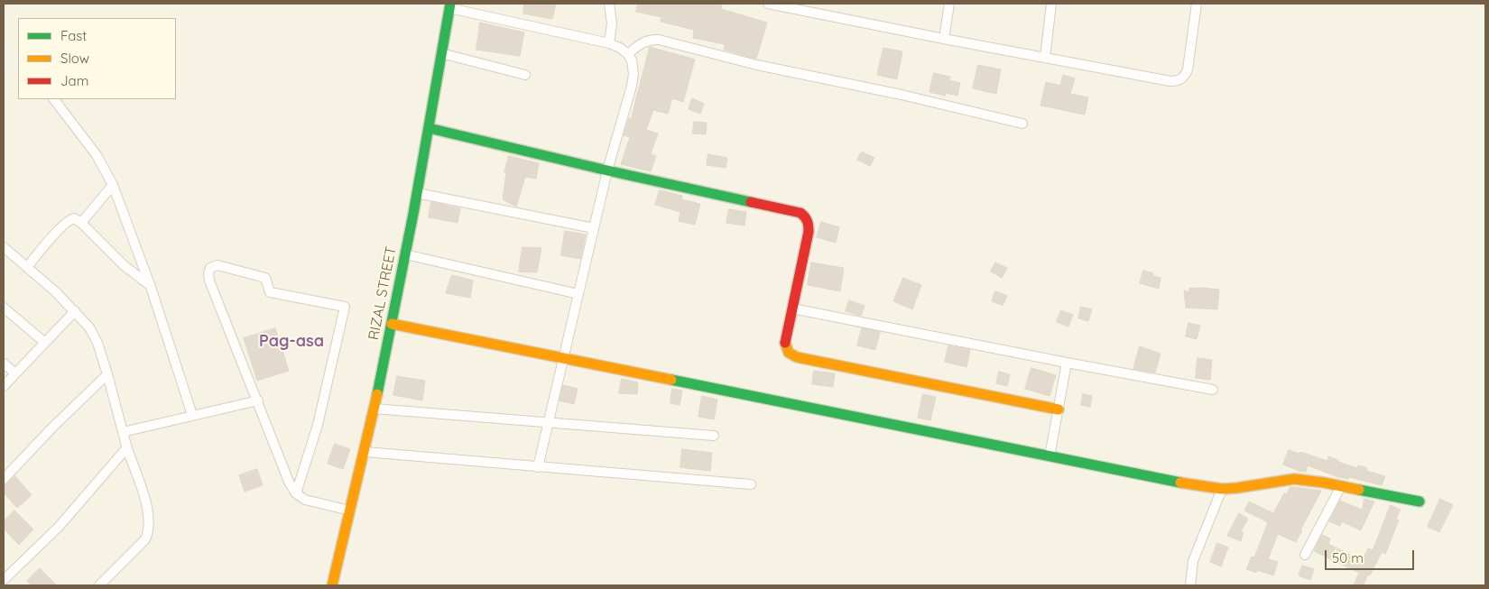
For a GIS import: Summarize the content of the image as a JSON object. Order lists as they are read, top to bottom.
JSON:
{
  "streets": {
    "street": ["RIZAL STREET"]
  },
  "districts": ["Pag-asa"],
  "legend": ["Fast", "Slow", "Jam"],
  "scale_bar": "50 m"
}
